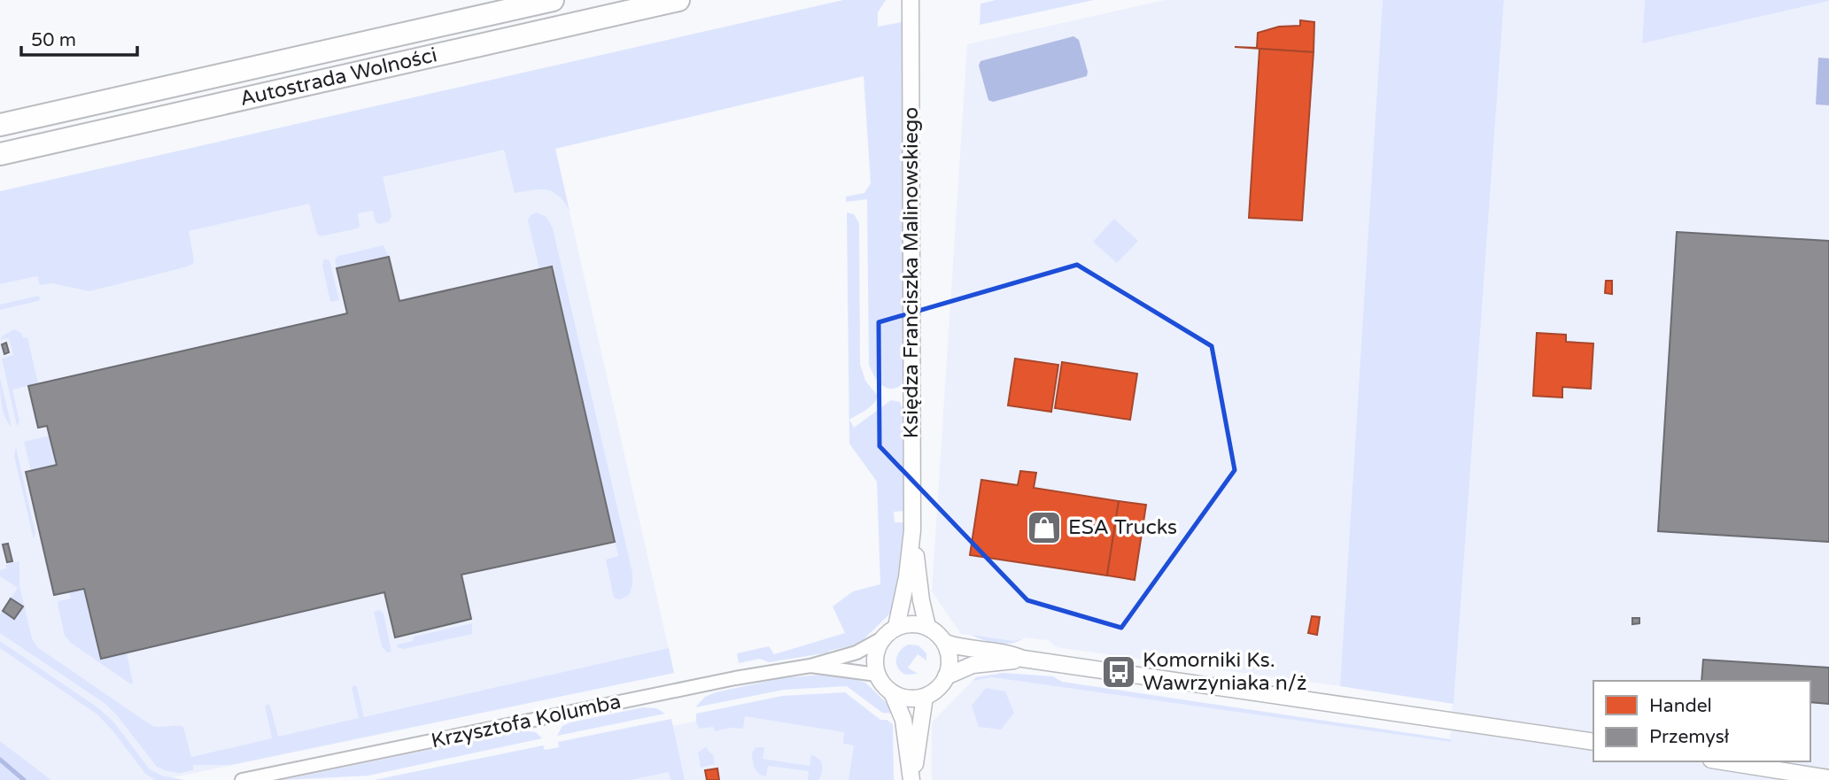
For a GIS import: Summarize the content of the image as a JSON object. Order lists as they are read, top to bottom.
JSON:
{
  "streets": {
    "highway": ["Autostrada Wolności"],
    "street": ["Księdza Franciszka Malinowskiego", "Krzysztofa Kolumba"]
  },
  "crossings": [
    ["Księdza Franciszka Malinowskiego", "Krzysztofa Kolumba"]
  ],
  "places": {
    "shop": ["ESA Trucks"],
    "bus stop": ["Komorniki Ks. Wawrzyniaka n/ż"]
  },
  "legend": ["Handel", "Przemysł"],
  "scale_bar": "50 m"
}
